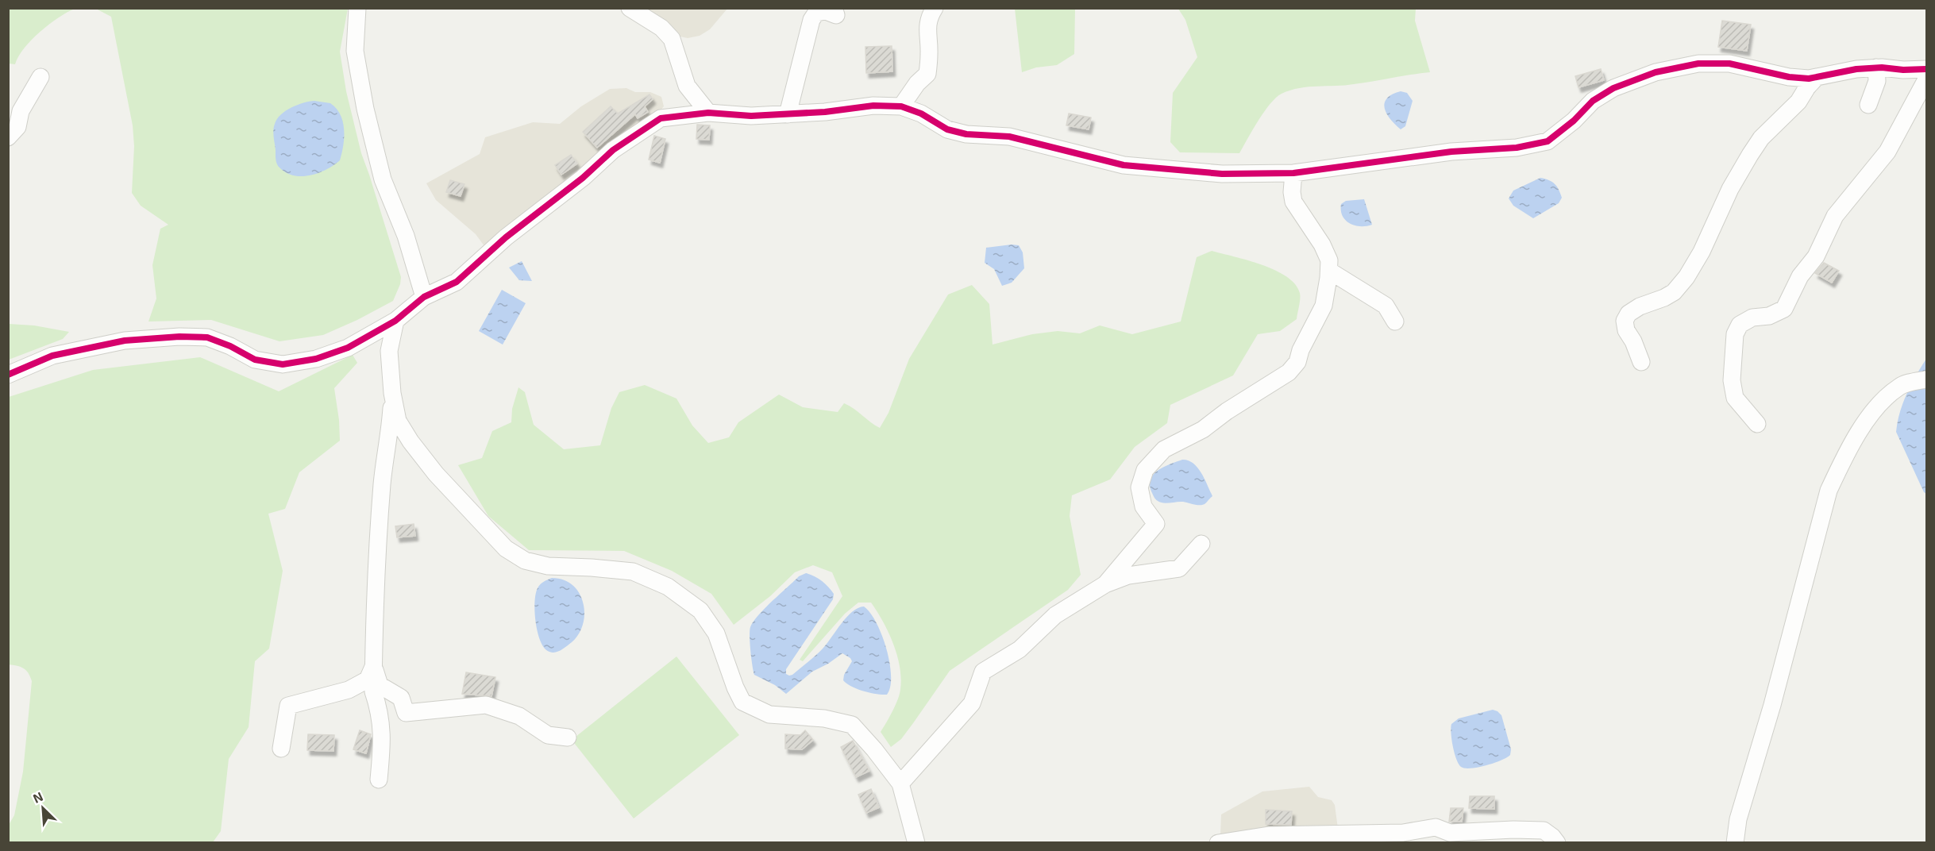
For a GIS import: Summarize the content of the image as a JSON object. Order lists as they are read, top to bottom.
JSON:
{
  "north": "top left"
}
